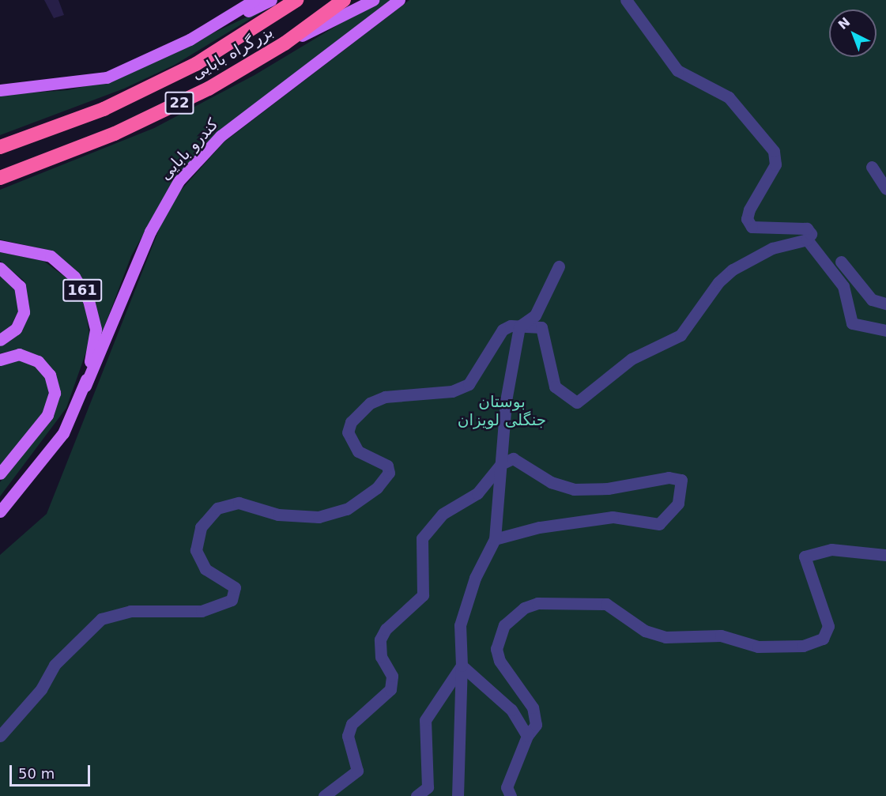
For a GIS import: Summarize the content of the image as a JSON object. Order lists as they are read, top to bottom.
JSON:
{
  "streets": {
    "highway": ["بزرگراه بابایی", "22"],
    "main road": ["کندرو بابایی", "161"]
  },
  "crossings": [
    ["کندرو بابایی", "161"]
  ],
  "parks": ["بوستان جنگلی لویزان"],
  "scale_bar": "50 m",
  "north": "top left"
}
